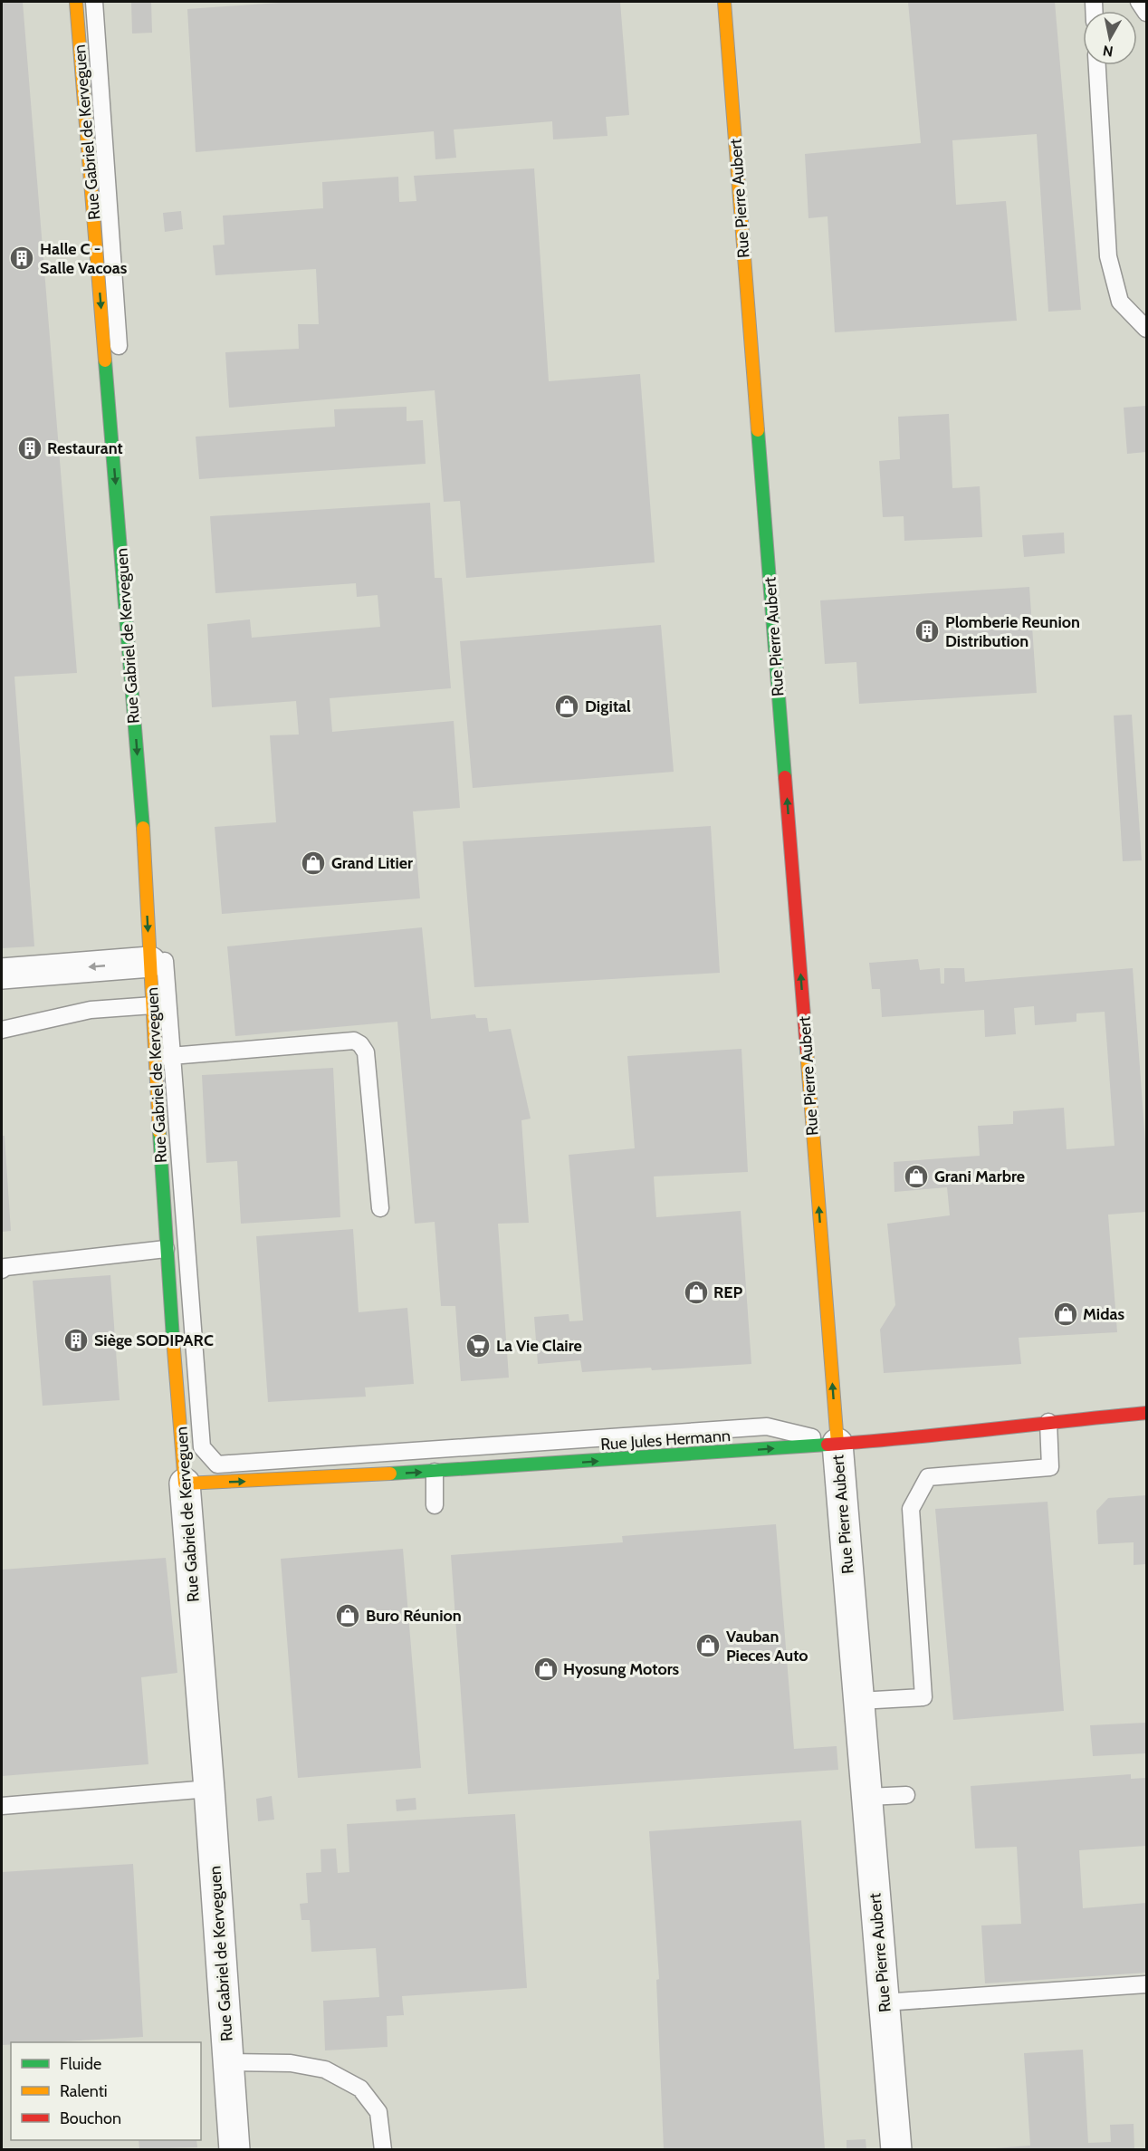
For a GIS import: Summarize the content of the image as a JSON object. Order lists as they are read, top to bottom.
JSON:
{
  "streets": {
    "street": ["Rue Gabriel de Kerveguen", "Rue Pierre Aubert", "Rue Jules Hermann"]
  },
  "crossings": [
    ["Rue Gabriel de Kerveguen", "Rue Jules Hermann"],
    ["Rue Pierre Aubert", "Rue Jules Hermann"]
  ],
  "one_way": ["Rue Gabriel de Kerveguen", "Rue Pierre Aubert", "Rue Jules Hermann"],
  "places": {
    "building": [
      "Halle C - Salle Vacoas",
      "Restaurant",
      "Plomberie Reunion Distribution",
      "Siège SODIPARC"
    ],
    "shop": [
      "Digital",
      "Grand Litier",
      "Grani Marbre",
      "REP",
      "Midas",
      "Buro Réunion",
      "Vauban Pieces Auto",
      "Hyosung Motors"
    ],
    "supermarket": ["La Vie Claire"]
  },
  "legend": ["Fluide", "Ralenti", "Bouchon"],
  "north": "bottom"
}
